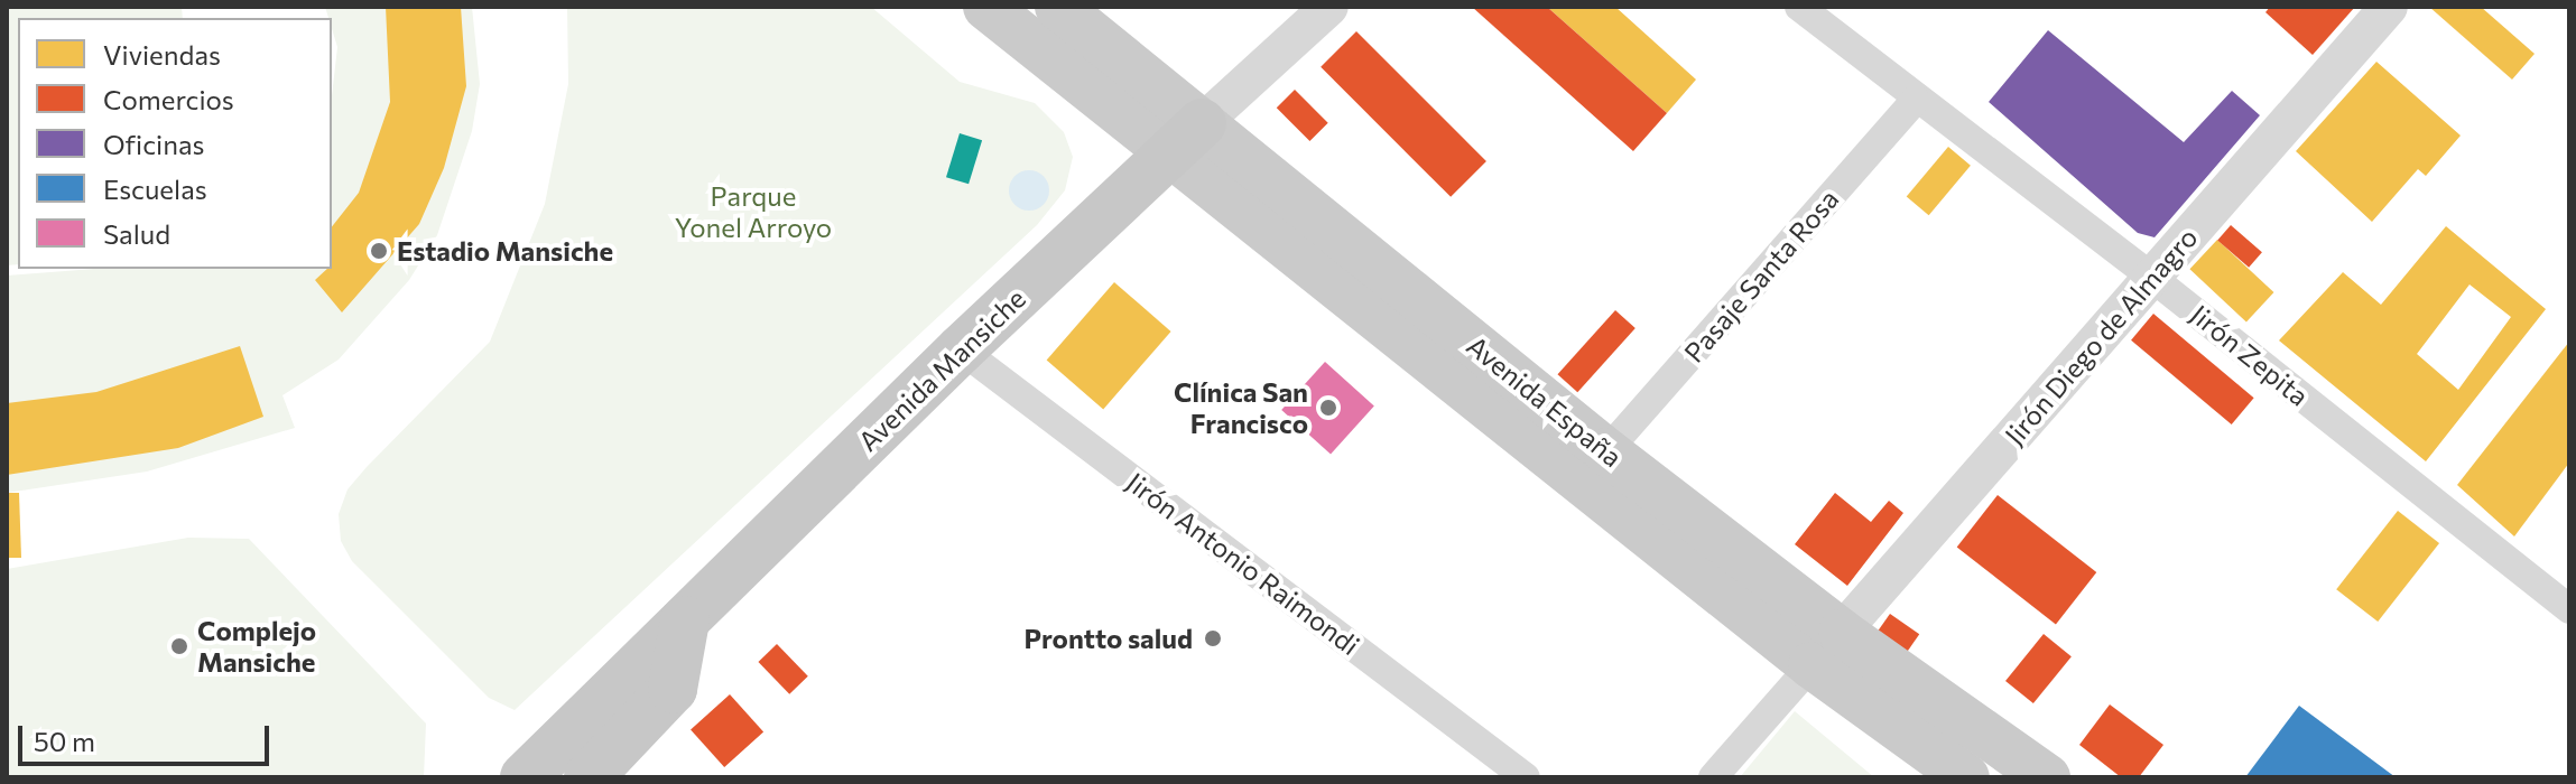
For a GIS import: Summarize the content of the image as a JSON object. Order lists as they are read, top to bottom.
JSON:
{
  "streets": {
    "highway": ["Avenida Mansiche"],
    "main road": ["Avenida España"],
    "street": [
      "Pasaje Santa Rosa",
      "Jirón Diego de Almagro",
      "Jirón Zepita",
      "Jirón Antonio Raimondi"
    ]
  },
  "crossings": [
    ["Pasaje Santa Rosa", "Jirón Zepita"],
    ["Pasaje Santa Rosa", "Avenida España"],
    ["Jirón Diego de Almagro", "Jirón Zepita"],
    ["Jirón Diego de Almagro", "Avenida España"],
    ["Avenida Mansiche", "Avenida España"],
    ["Avenida Mansiche", "Jirón Antonio Raimondi"]
  ],
  "parks": ["Parque Yonel Arroyo"],
  "places": [
    "Estadio Mansiche",
    "Clínica San Francisco",
    "Prontto salud",
    "Complejo Mansiche"
  ],
  "legend": [
    "Viviendas",
    "Comercios",
    "Oficinas",
    "Escuelas",
    "Salud"
  ],
  "scale_bar": "50 m"
}
